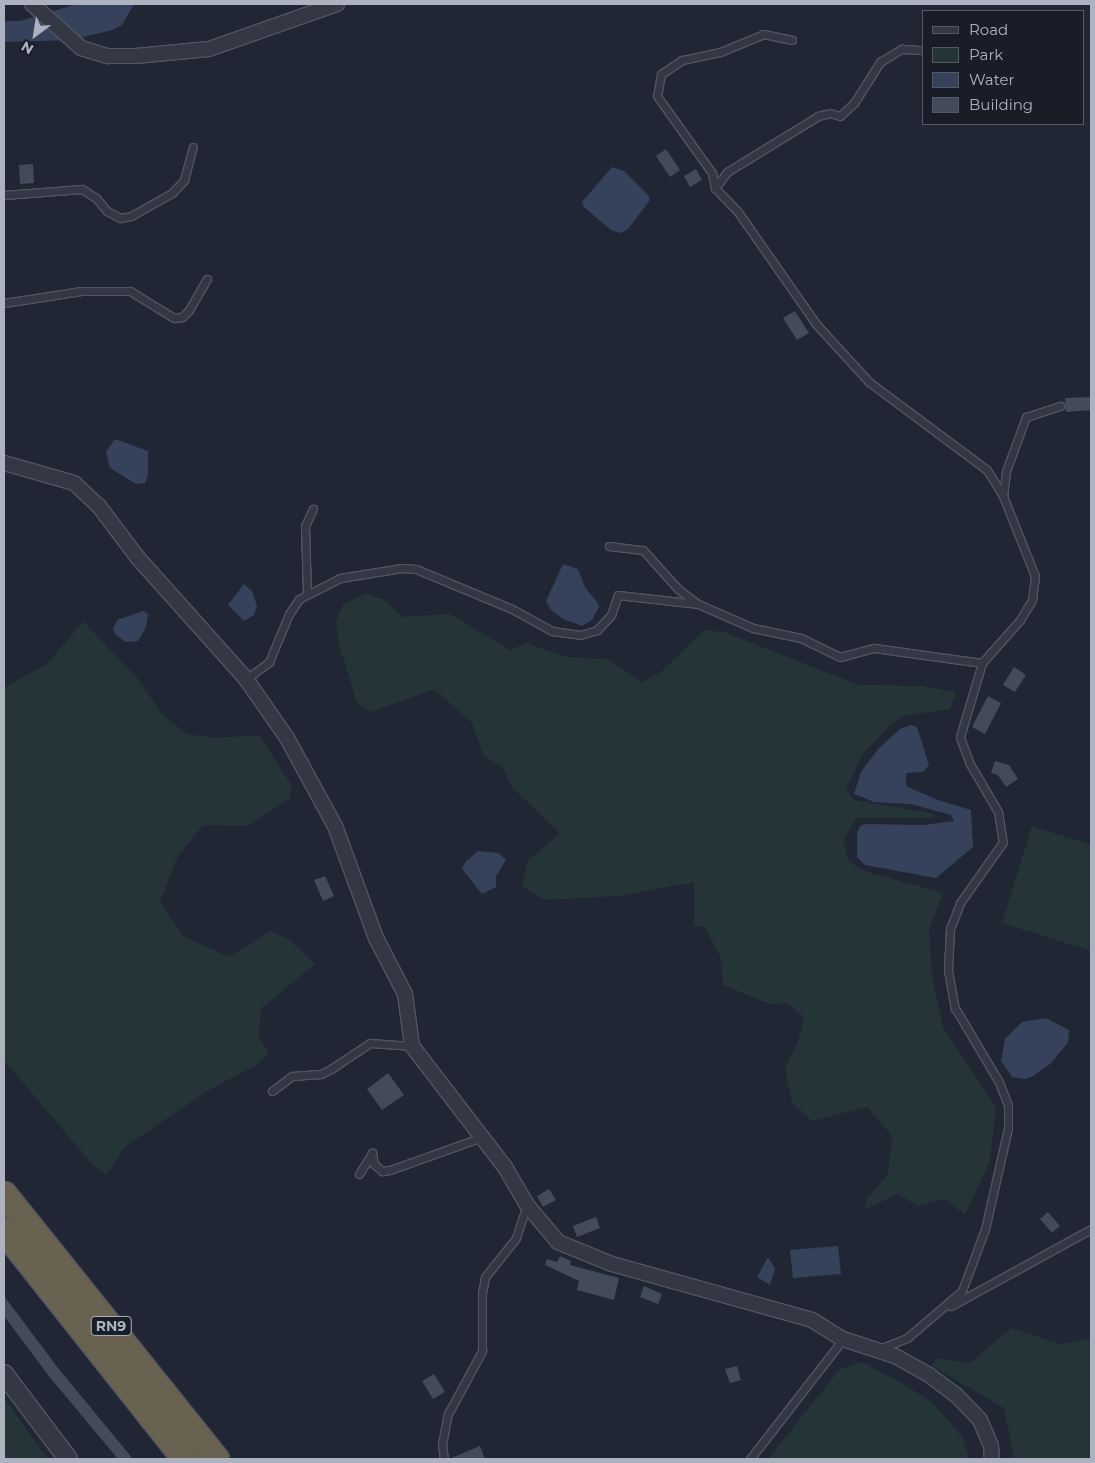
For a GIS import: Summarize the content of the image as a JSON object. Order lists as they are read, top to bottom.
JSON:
{
  "streets": {
    "highway": ["RN9"]
  },
  "legend": [
    "Road",
    "Park",
    "Water",
    "Building"
  ],
  "north": "bottom left"
}
